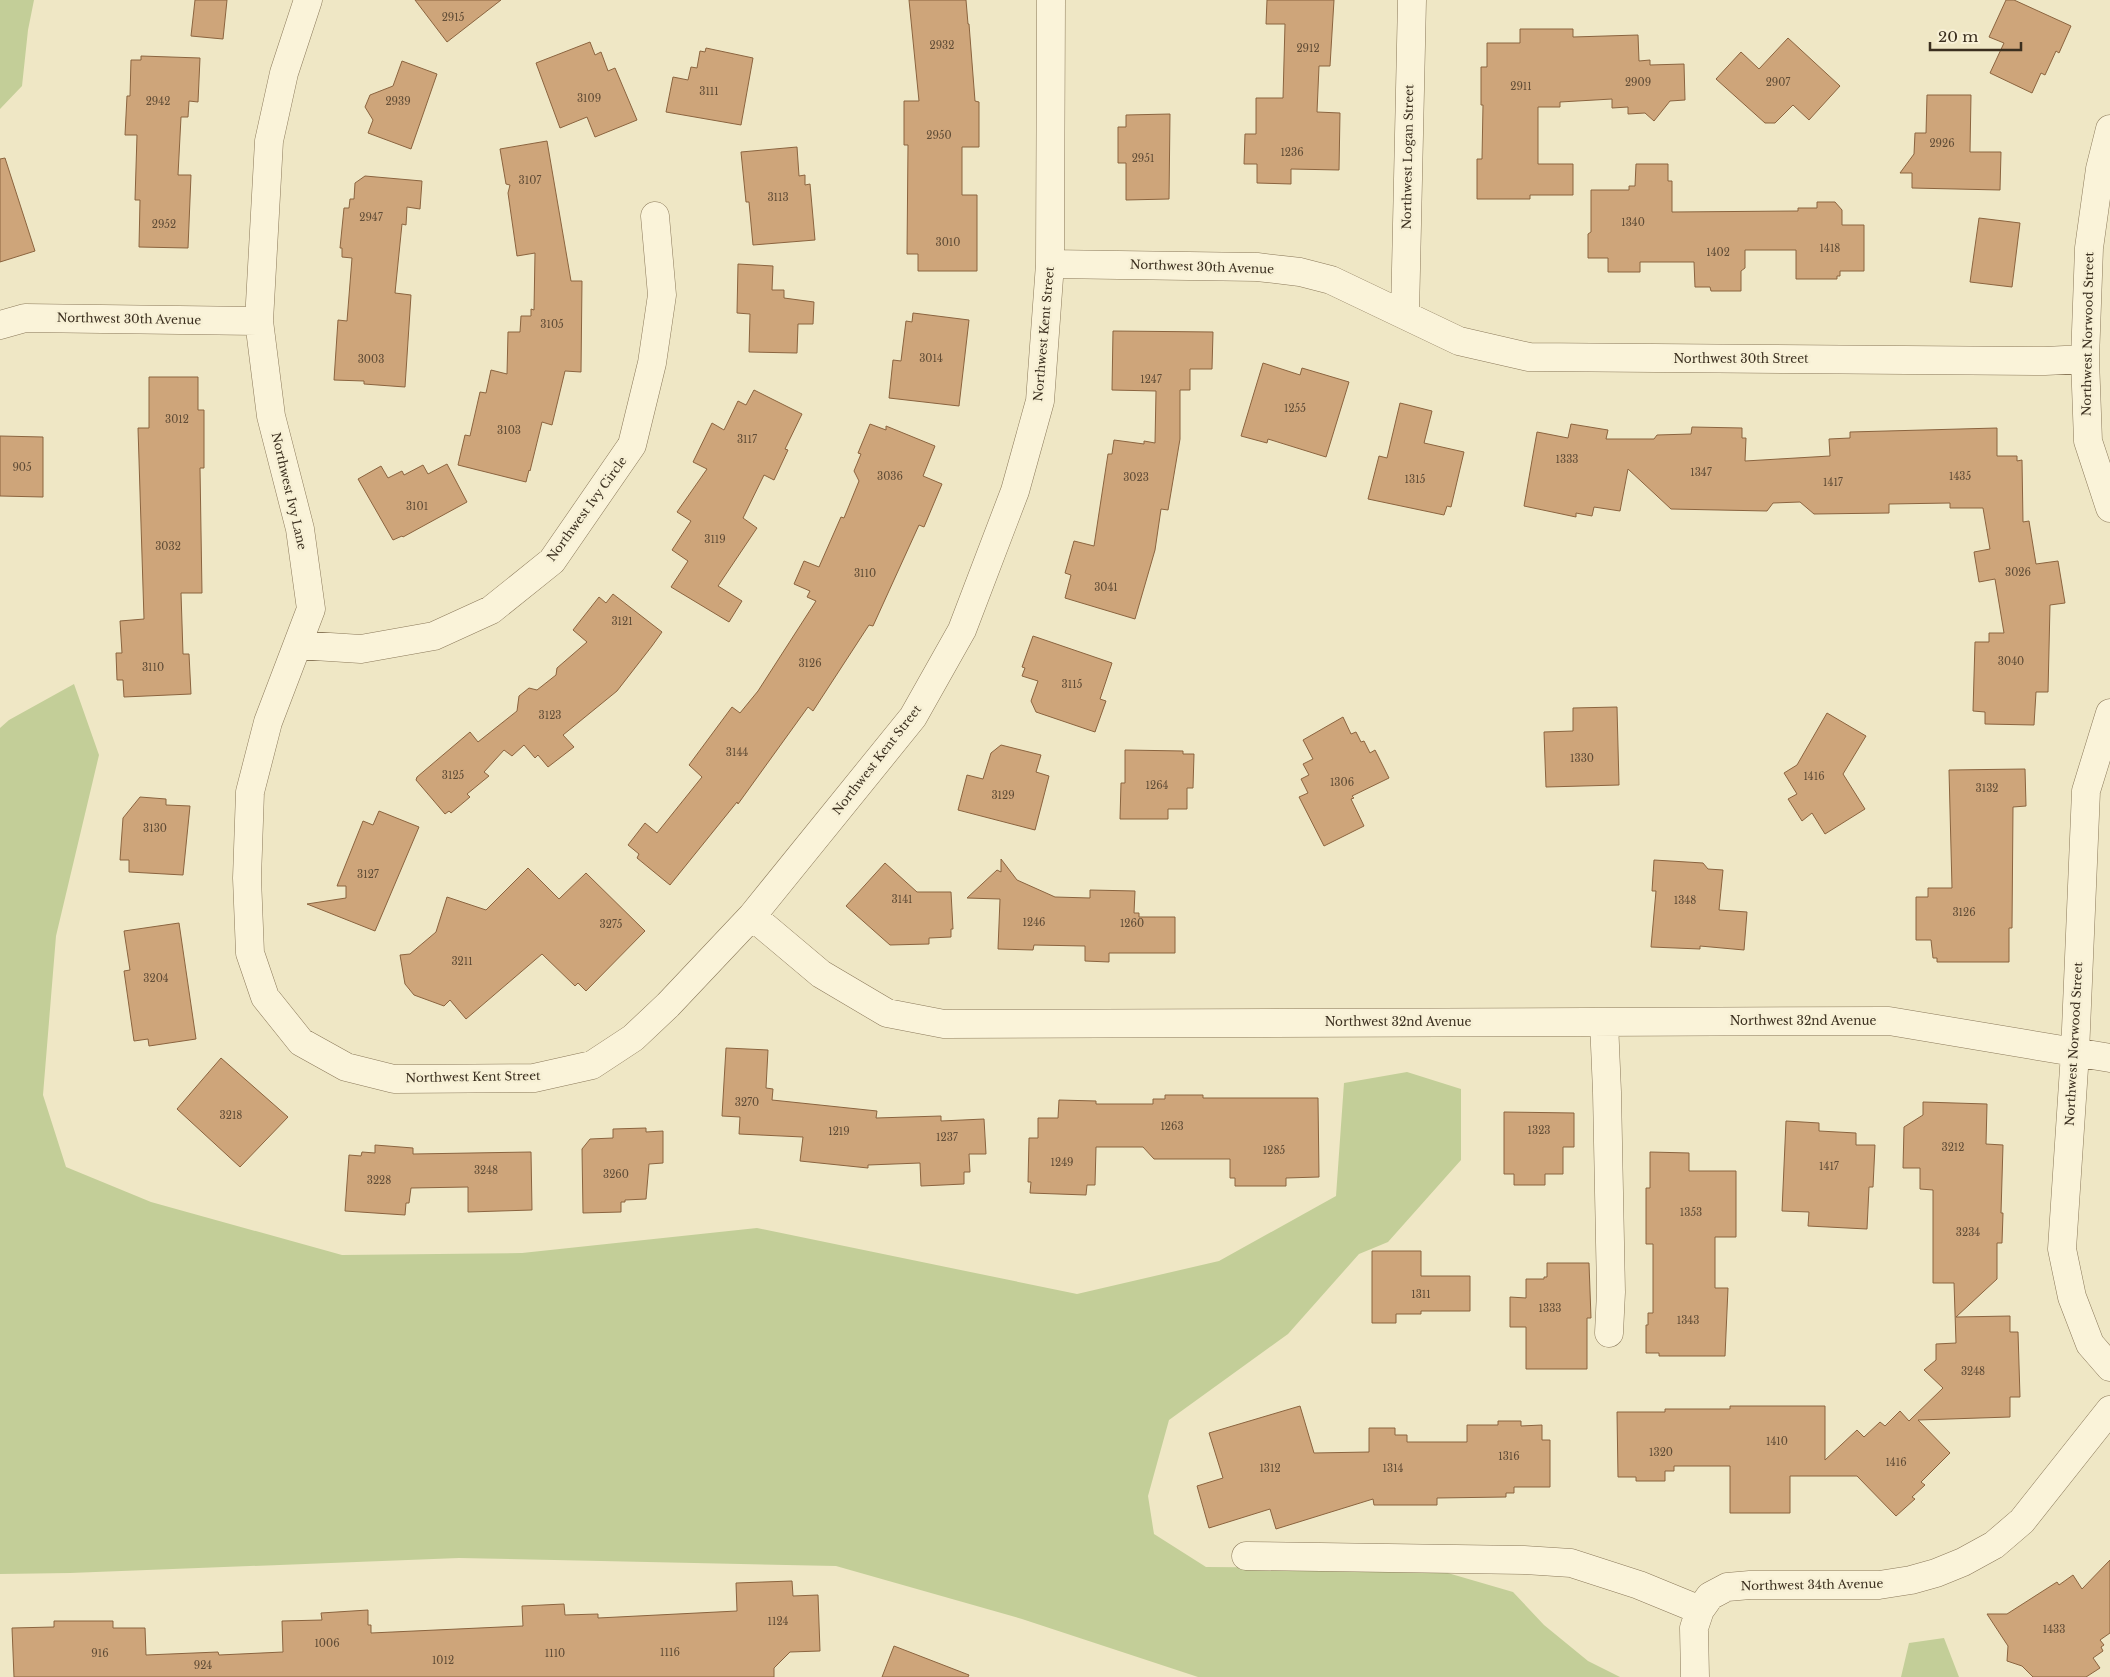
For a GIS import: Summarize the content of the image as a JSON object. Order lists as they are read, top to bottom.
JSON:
{
  "streets": {
    "street": [
      "Northwest Logan Street",
      "Northwest 30th Avenue",
      "Northwest Kent Street",
      "Northwest Norwood Street",
      "Northwest 30th Street",
      "Northwest Ivy Lane",
      "Northwest Ivy Circle",
      "Northwest 32nd Avenue",
      "Northwest 34th Avenue"
    ]
  },
  "crossings": [
    ["Northwest Logan Street", "Northwest 30th Avenue"],
    ["Northwest Logan Street", "Northwest 30th Street"],
    ["Northwest 30th Avenue", "Northwest Kent Street"],
    ["Northwest 30th Avenue", "Northwest 30th Street"],
    ["Northwest 30th Avenue", "Northwest Ivy Lane"],
    ["Northwest Kent Street", "Northwest Ivy Lane"],
    ["Northwest Kent Street", "Northwest 32nd Avenue"],
    ["Northwest Norwood Street", "Northwest 30th Street"],
    ["Northwest Norwood Street", "Northwest 32nd Avenue"],
    ["Northwest Ivy Lane", "Northwest Ivy Circle"]
  ],
  "house_numbers": [
    "2915",
    "2932",
    "2912",
    "2909",
    "2907",
    "2911",
    "3111",
    "3109",
    "2942",
    "2939",
    "2950",
    "2926",
    "1236",
    "2951",
    "3107",
    "3113",
    "2947",
    "1340",
    "2952",
    "3010",
    "1418",
    "1402",
    "3105",
    "3014",
    "3003",
    "1247",
    "1255",
    "3012",
    "3103",
    "3117",
    "1333",
    "905",
    "1347",
    "3036",
    "1435",
    "3023",
    "1315",
    "1417",
    "3101",
    "3119",
    "3032",
    "3026",
    "3110",
    "3041",
    "3121",
    "3040",
    "3126",
    "3110",
    "3115",
    "3123",
    "3144",
    "1330",
    "3125",
    "1416",
    "1306",
    "1264",
    "3132",
    "3129",
    "3130",
    "3127",
    "3141",
    "1348",
    "3126",
    "1246",
    "1260",
    "3275",
    "3211",
    "3204",
    "3270",
    "3218",
    "1263",
    "1323",
    "1219",
    "1237",
    "3212",
    "1285",
    "1249",
    "1417",
    "3248",
    "3260",
    "3228",
    "1353",
    "3234",
    "1311",
    "1333",
    "1343",
    "3248",
    "1410",
    "1320",
    "1316",
    "1416",
    "1312",
    "1314",
    "1124",
    "1433",
    "1006",
    "1116",
    "916",
    "1110",
    "1012",
    "924"
  ],
  "scale_bar": "20 m"
}
